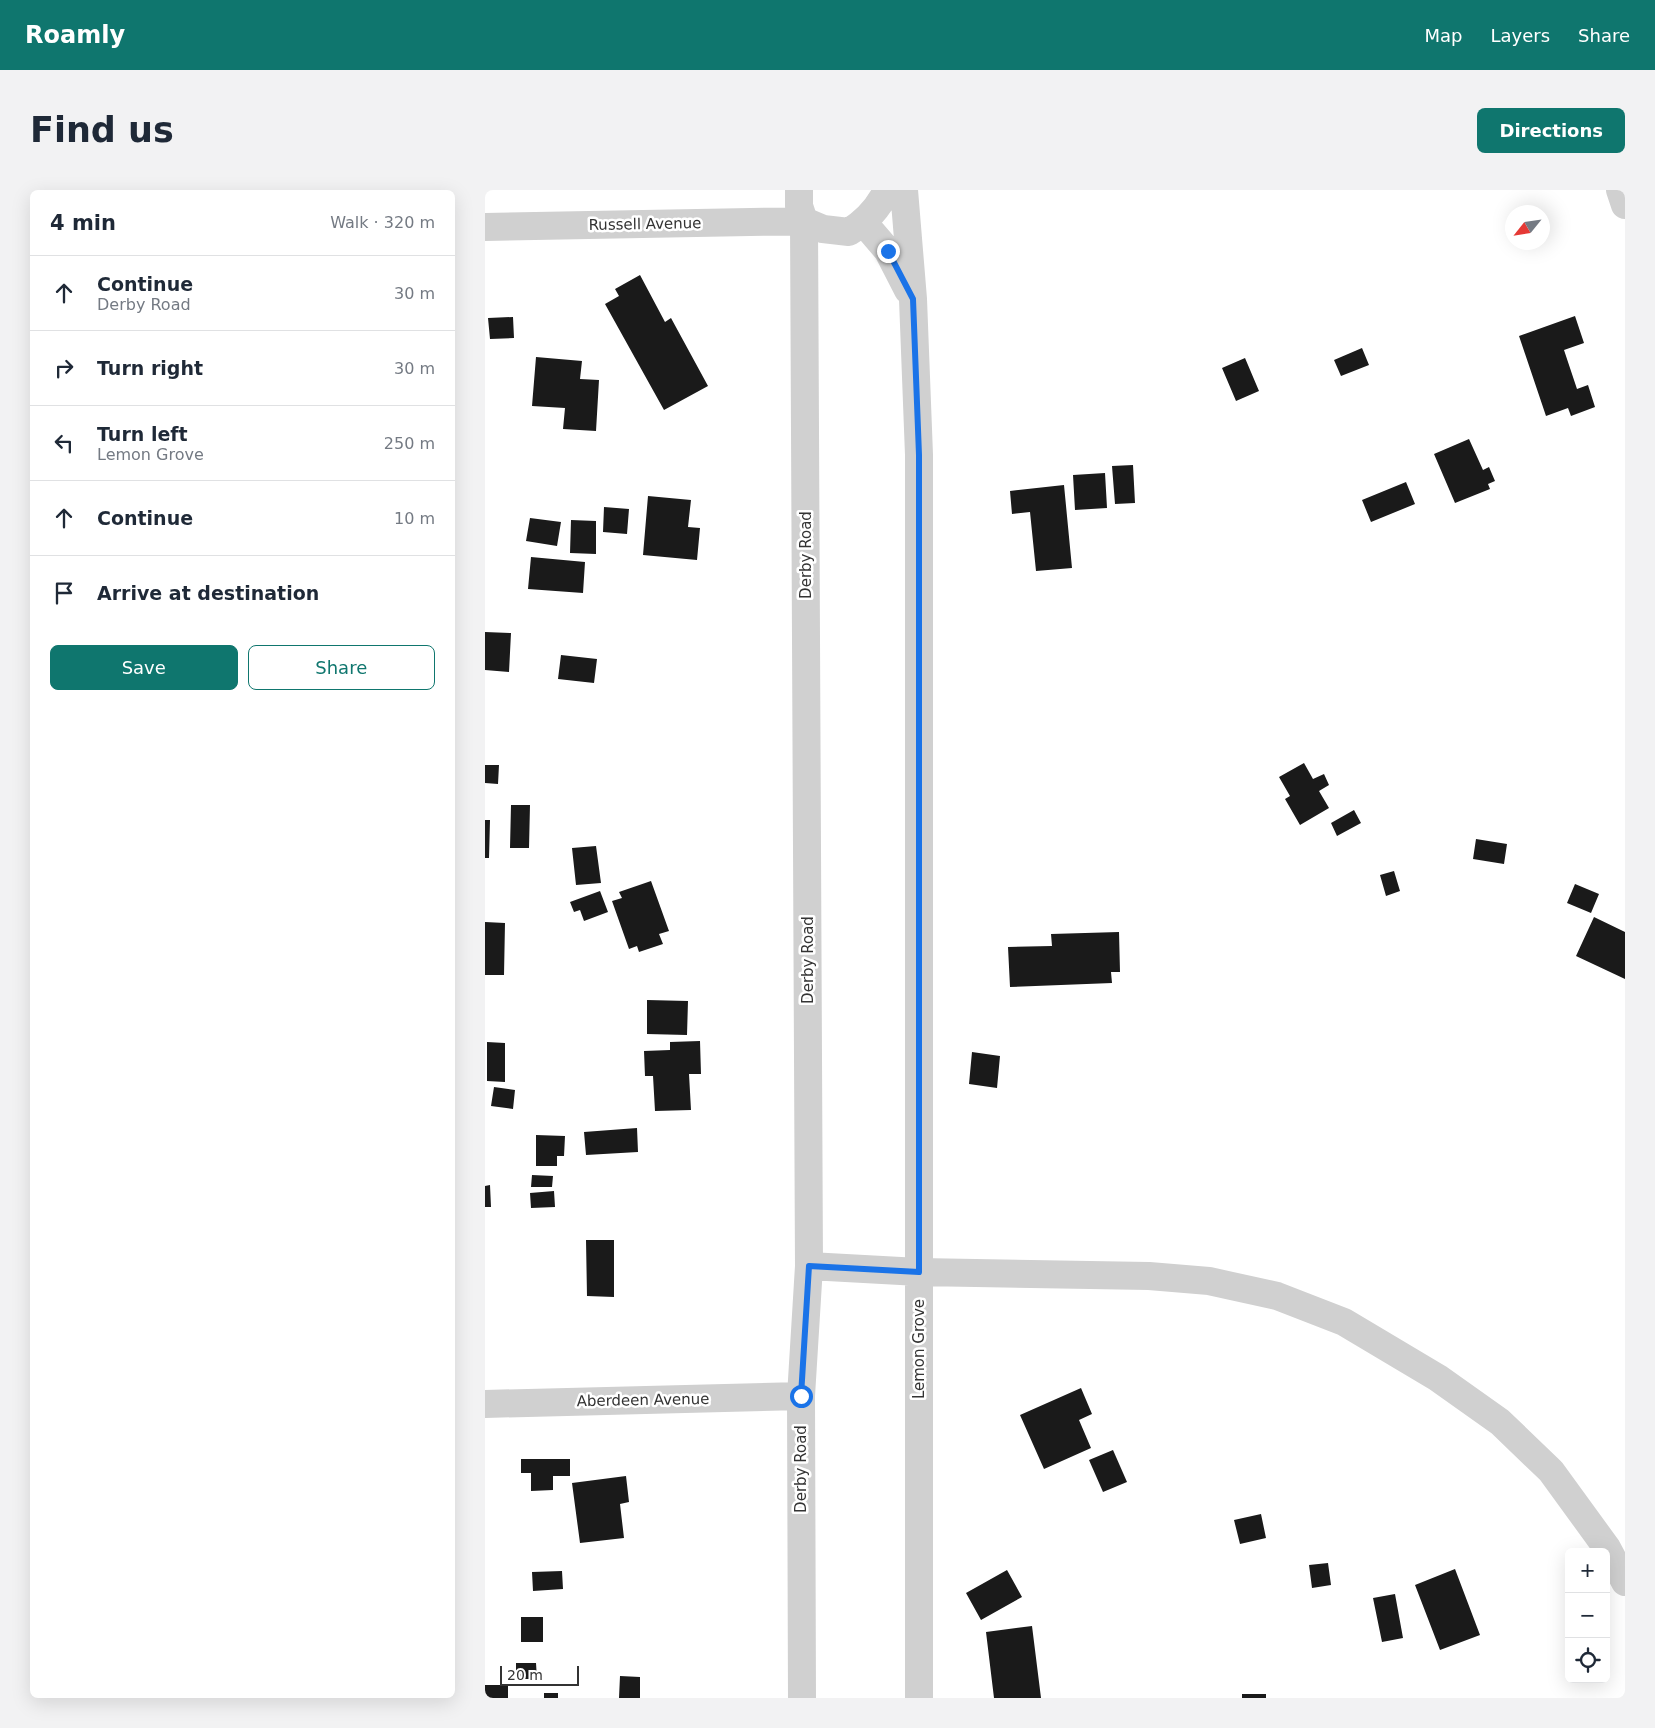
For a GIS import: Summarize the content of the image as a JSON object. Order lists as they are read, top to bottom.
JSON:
{
  "streets": {
    "street": [
      "Russell Avenue",
      "Derby Road",
      "Lemon Grove",
      "Aberdeen Avenue"
    ]
  },
  "crossings": [
    ["Russell Avenue", "Derby Road"],
    ["Derby Road", "Aberdeen Avenue"]
  ],
  "scale_bar": "20 m",
  "north": "bottom left",
  "page": {
    "header": "Roamly",
    "nav": ["Map", "Layers", "Share"],
    "buttons": [
      "Directions",
      ["Save", "Share"]
    ],
    "title": "Find us",
    "heading": ["4 min", "Walk · 320 m"],
    "list": [
      ["Continue", "Derby Road", "30 m"],
      ["Turn right", "30 m"],
      ["Turn left", "Lemon Grove", "250 m"],
      ["Continue", "10 m"],
      "Arrive at destination"
    ],
    "map_buttons": ["+", "−"],
    "scale": "20 m"
  }
}
